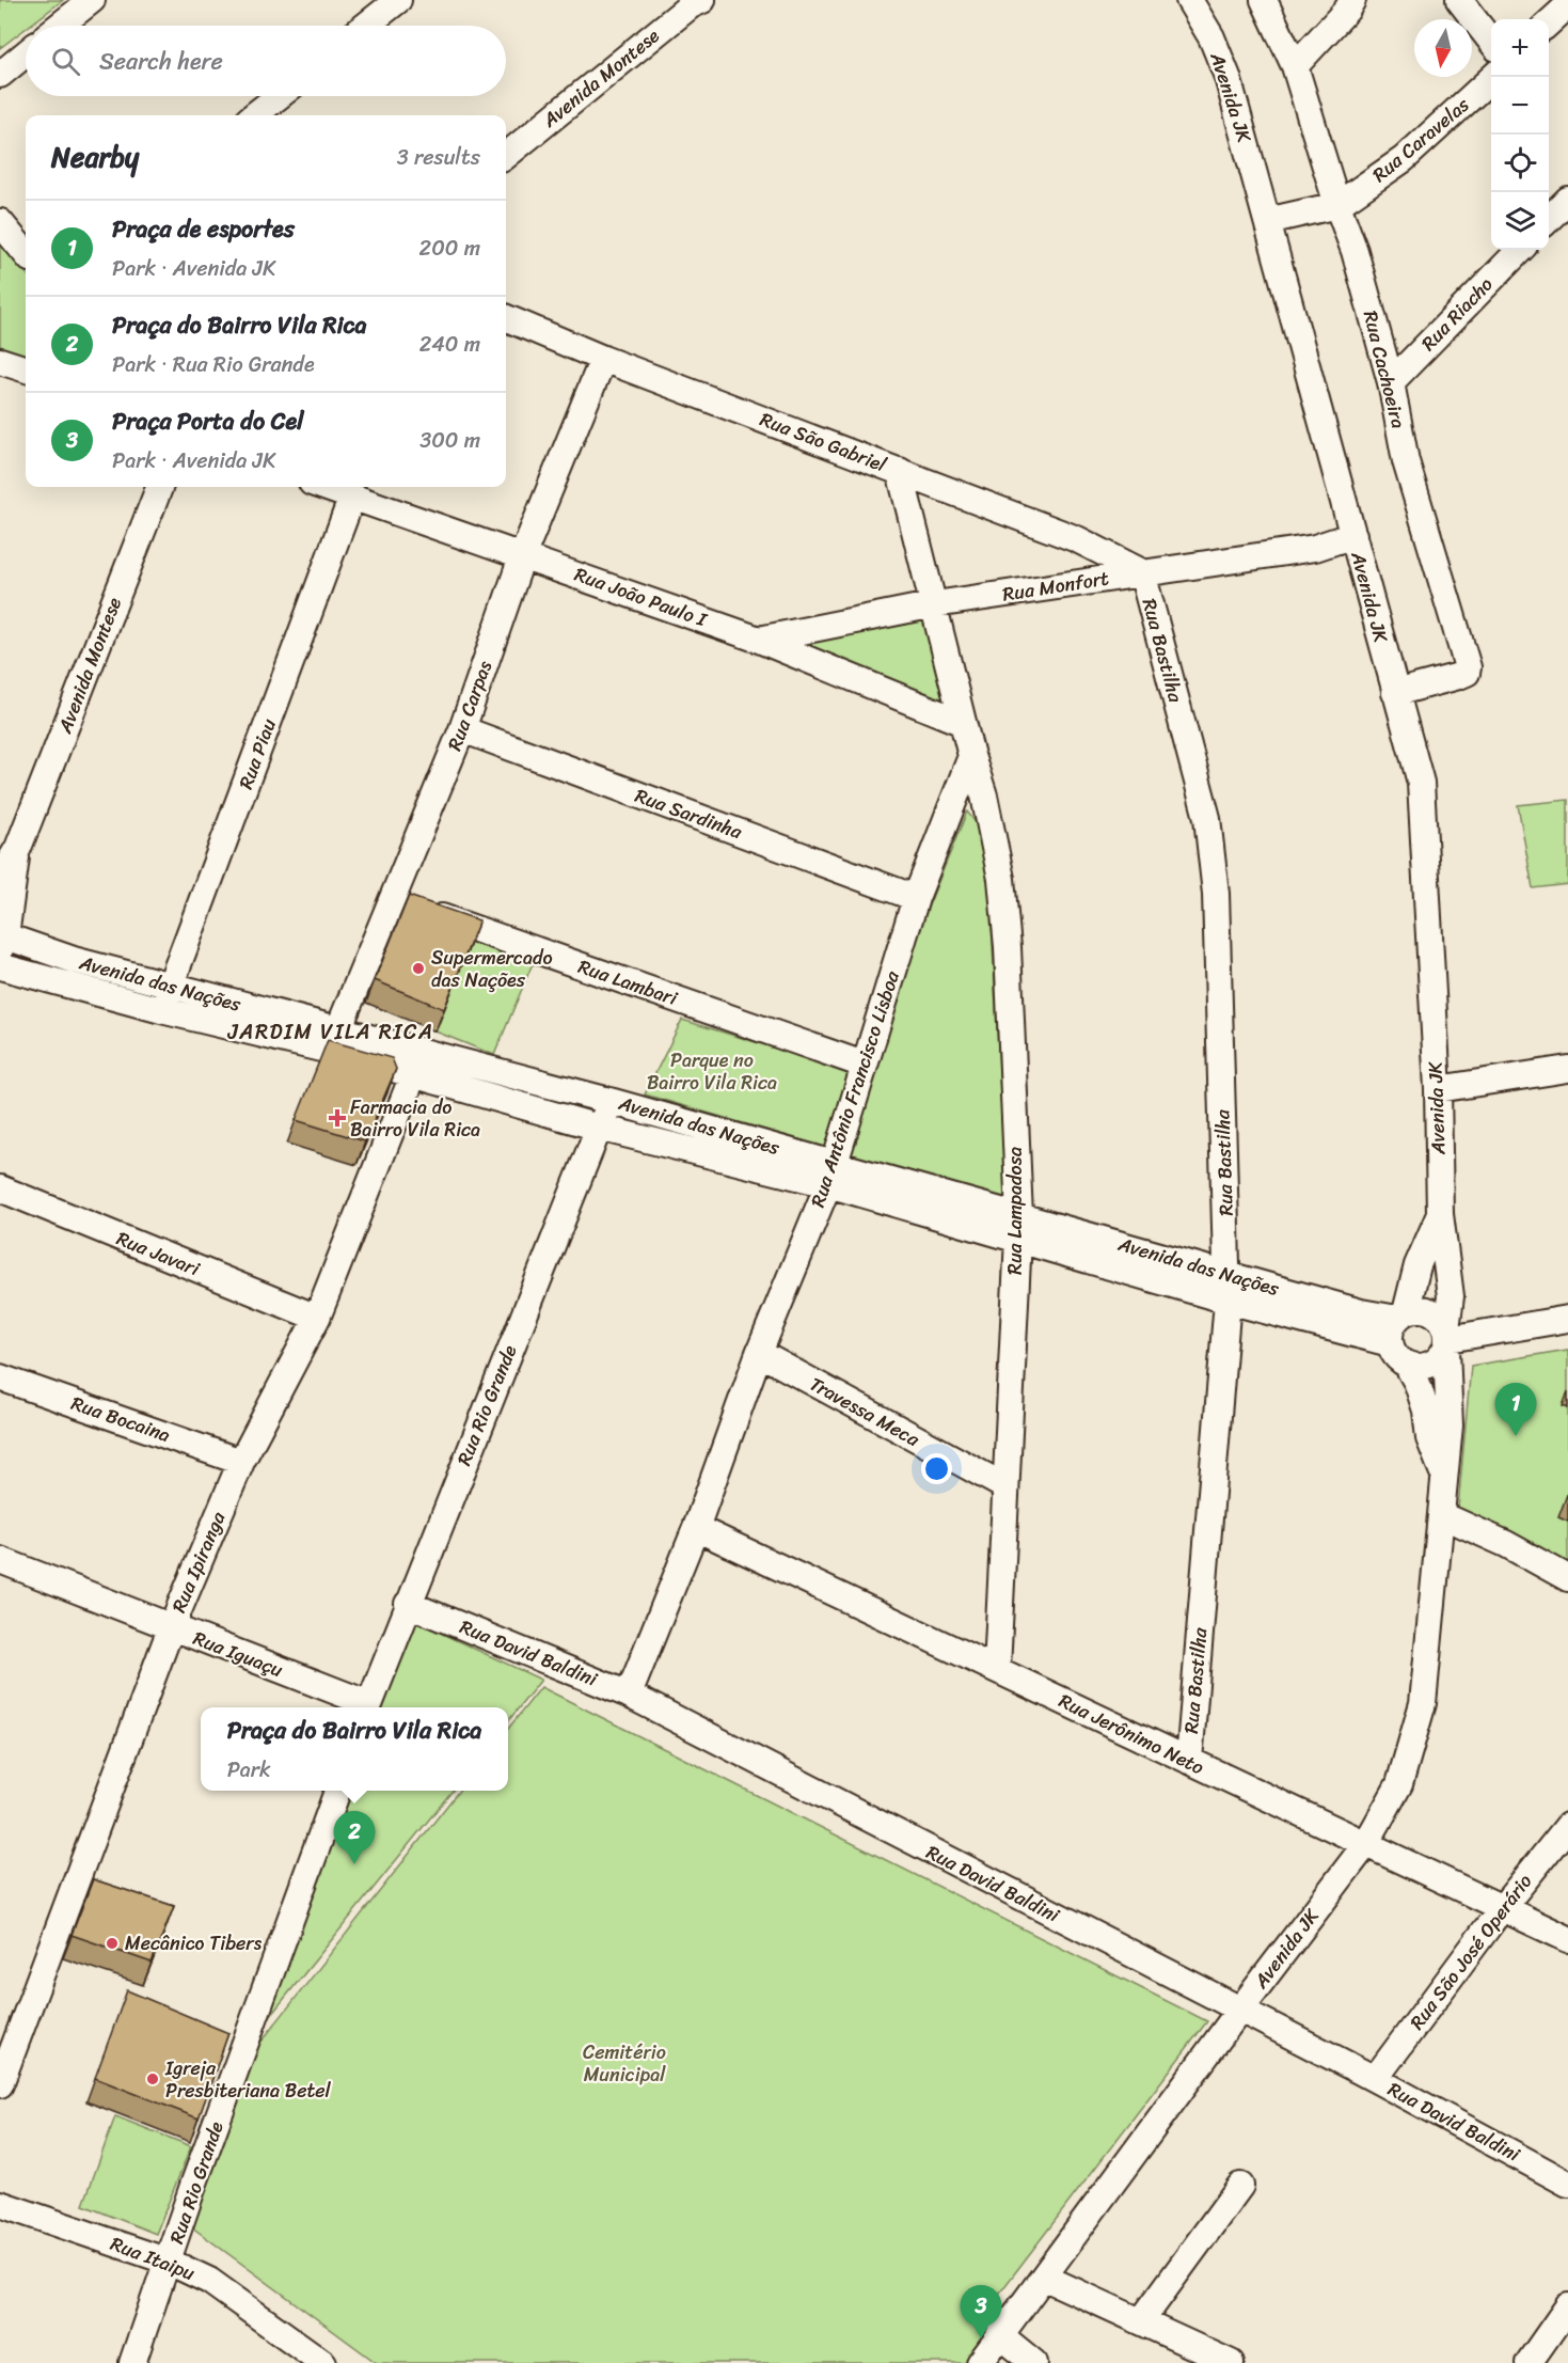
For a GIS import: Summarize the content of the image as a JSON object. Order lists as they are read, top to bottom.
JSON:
{
  "streets": {
    "street": [
      "Avenida Montese",
      "Avenida JK",
      "Rua Caravelas",
      "Rua Riacho",
      "Rua Cachoeira",
      "Rua São Gabriel",
      "Rua Monfort",
      "Rua João Paulo I",
      "Rua Bastilha",
      "Rua Carpas",
      "Rua Piau",
      "Rua Sardinha",
      "Rua Lambari",
      "Avenida das Nações",
      "Rua Antônio Francisco Lisboa",
      "Rua Lampadosa",
      "Rua Javari",
      "Rua Rio Grande",
      "Travessa Meca",
      "Rua Bocaina",
      "Rua Ipiranga",
      "Rua David Baldini",
      "Rua Iguaçu",
      "Rua Jerônimo Neto",
      "Rua São José Operário",
      "Rua Itaipu"
    ]
  },
  "crossings": [
    ["Avenida Montese", "Avenida das Nações"],
    ["Avenida JK", "Rua Caravelas"],
    ["Avenida JK", "Rua Cachoeira"],
    ["Avenida JK", "Rua Monfort"],
    ["Avenida JK", "Avenida das Nações"],
    ["Avenida JK", "Rua David Baldini"],
    ["Avenida JK", "Rua Jerônimo Neto"],
    ["Rua Caravelas", "Rua Cachoeira"],
    ["Rua Riacho", "Rua Cachoeira"],
    ["Rua São Gabriel", "Rua Monfort"],
    ["Rua São Gabriel", "Rua Bastilha"],
    ["Rua São Gabriel", "Rua Carpas"],
    ["Rua Monfort", "Rua João Paulo I"],
    ["Rua Monfort", "Rua Bastilha"],
    ["Rua João Paulo I", "Rua Carpas"],
    ["Rua João Paulo I", "Rua Piau"],
    ["Rua Bastilha", "Avenida das Nações"],
    ["Rua Bastilha", "Rua Jerônimo Neto"],
    ["Rua Carpas", "Rua Sardinha"],
    ["Rua Carpas", "Rua Lambari"],
    ["Rua Carpas", "Avenida das Nações"],
    ["Rua Piau", "Avenida das Nações"],
    ["Rua Sardinha", "Rua Antônio Francisco Lisboa"],
    ["Rua Lambari", "Rua Antônio Francisco Lisboa"],
    ["Avenida das Nações", "Rua Antônio Francisco Lisboa"],
    ["Avenida das Nações", "Rua Lampadosa"],
    ["Avenida das Nações", "Rua Rio Grande"],
    ["Avenida das Nações", "Rua Ipiranga"],
    ["Rua Antônio Francisco Lisboa", "Rua Lampadosa"],
    ["Rua Antônio Francisco Lisboa", "Travessa Meca"],
    ["Rua Antônio Francisco Lisboa", "Rua David Baldini"],
    ["Rua Antônio Francisco Lisboa", "Rua Jerônimo Neto"],
    ["Rua Lampadosa", "Travessa Meca"],
    ["Rua Lampadosa", "Rua Jerônimo Neto"],
    ["Rua Javari", "Rua Ipiranga"],
    ["Rua Rio Grande", "Rua David Baldini"],
    ["Rua Rio Grande", "Rua Itaipu"],
    ["Rua Bocaina", "Rua Ipiranga"],
    ["Rua Ipiranga", "Rua Iguaçu"],
    ["Rua David Baldini", "Rua São José Operário"],
    ["Rua Jerônimo Neto", "Rua São José Operário"]
  ],
  "districts": ["JARDIM VILA RICA"],
  "parks": ["Parque no Bairro Vila Rica", "Cemitério Municipal"],
  "places": {
    "other": ["Supermercado das Nações", "Mecânico Tibers", "Igreja Presbiteriana Betel"],
    "health": ["Farmacia do Bairro Vila Rica"]
  },
  "north": "bottom",
  "page": {
    "map_buttons": ["+", "−"],
    "search": "Search here",
    "heading": ["Nearby", "3 results"],
    "list": [
      {
        "mark": "1",
        "name": "Praça de esportes",
        "note": "Park · Avenida JK",
        "value": "200 m"
      },
      {
        "mark": "2",
        "name": "Praça do Bairro Vila Rica",
        "note": "Park · Rua Rio Grande",
        "value": "240 m"
      },
      {
        "mark": "3",
        "name": "Praça Porta do Cel",
        "note": "Park · Avenida JK",
        "value": "300 m"
      }
    ],
    "pins": ["1", "2", "3"],
    "popup": ["Praça do Bairro Vila Rica", "Park"]
  }
}
